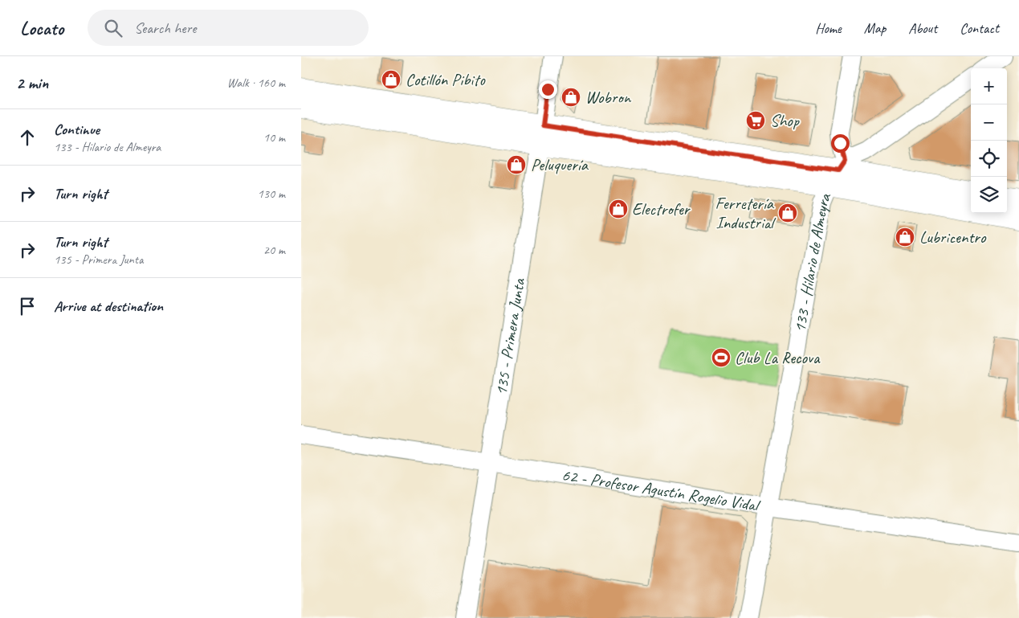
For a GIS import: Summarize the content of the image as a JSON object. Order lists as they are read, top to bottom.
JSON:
{
  "streets": {
    "street": ["133 - Hilario de Almeyra", "135 - Primera Junta", "62 - Profesor Agustín Rogelio Vidal"]
  },
  "crossings": [
    ["133 - Hilario de Almeyra", "62 - Profesor Agustín Rogelio Vidal"],
    ["135 - Primera Junta", "62 - Profesor Agustín Rogelio Vidal"]
  ],
  "places": {
    "shop": [
      "Cotillón Pibito",
      "Wobron",
      "Peluquería",
      "Electrofer",
      "Ferretería Industrial",
      "Lubricentro"
    ],
    "supermarket": ["Shop"],
    "sports": ["Club La Recova"]
  },
  "page": {
    "header": "Locato",
    "search": "Search here",
    "nav": [
      "Home",
      "Map",
      "About",
      "Contact"
    ],
    "heading": ["2 min", "Walk · 160 m"],
    "map_buttons": ["+", "−"],
    "list": [
      ["Continue", "133 - Hilario de Almeyra", "10 m"],
      ["Turn right", "130 m"],
      ["Turn right", "135 - Primera Junta", "20 m"],
      "Arrive at destination"
    ]
  }
}
